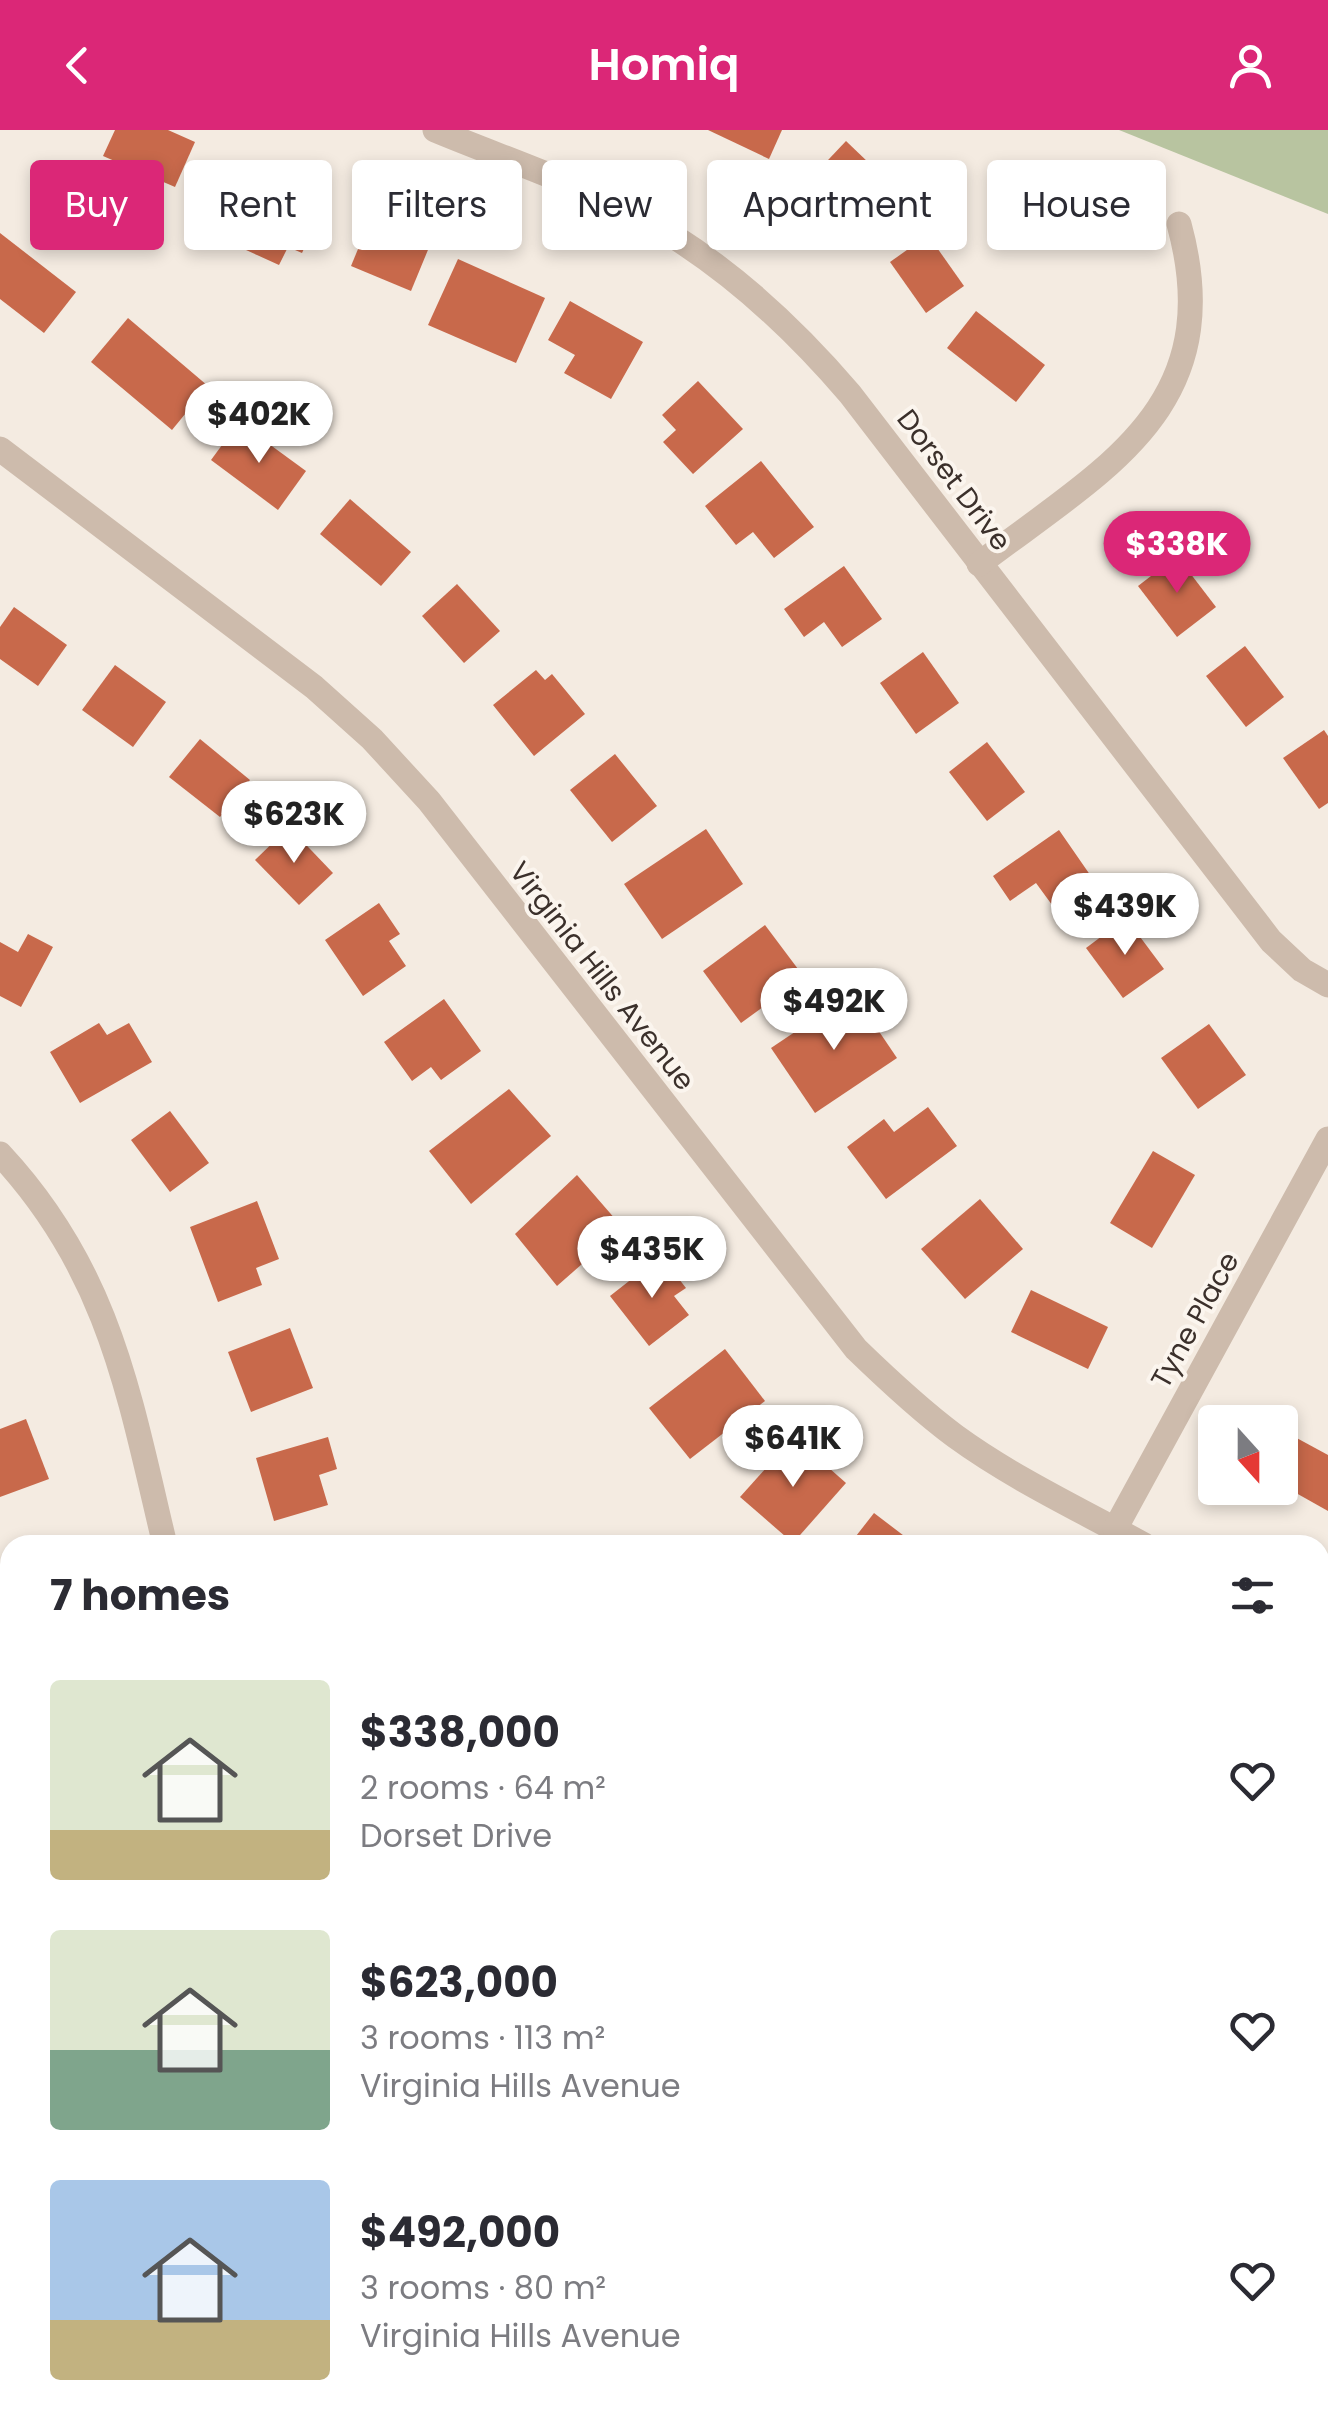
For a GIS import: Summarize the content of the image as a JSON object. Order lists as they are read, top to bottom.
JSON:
{
  "streets": {
    "street": ["Dorset Drive", "Virginia Hills Avenue", "Tyne Place"]
  },
  "crossings": [
    ["Virginia Hills Avenue", "Tyne Place"]
  ],
  "north": "bottom",
  "page": {
    "header": "Homiq",
    "chip": [
      "Buy",
      "Rent",
      "Filters",
      "New",
      "Apartment",
      "House"
    ],
    "price": [
      "$402K",
      "$338K",
      "$623K",
      "$439K",
      "$492K",
      "$435K",
      "$641K"
    ],
    "heading": "7 homes",
    "list": [
      {
        "name": "$338,000",
        "note": "2 rooms · 64 m² · Dorset Drive"
      },
      {
        "name": "$623,000",
        "note": "3 rooms · 113 m² · Virginia Hills Avenue"
      },
      {
        "name": "$492,000",
        "note": "3 rooms · 80 m² · Virginia Hills Avenue"
      }
    ]
  }
}
